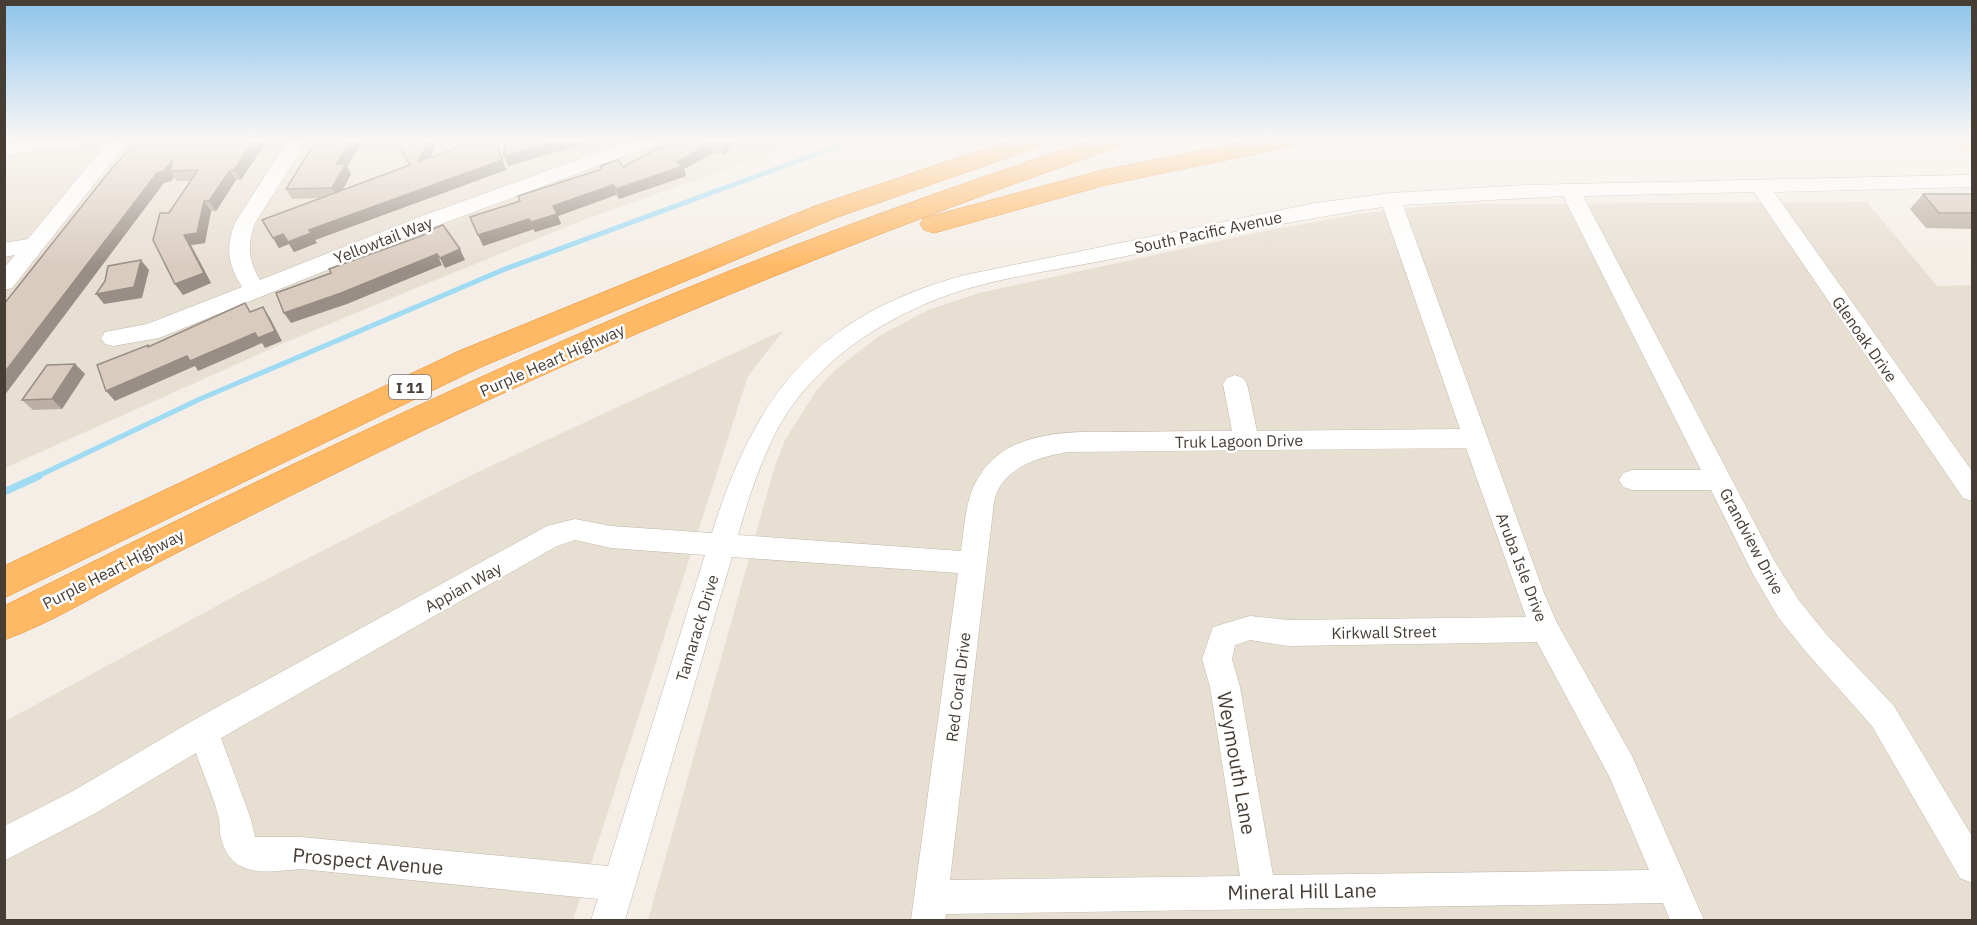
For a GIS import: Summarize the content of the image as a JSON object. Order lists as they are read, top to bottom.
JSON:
{
  "streets": {
    "highway": ["Purple Heart Highway", "I 11"],
    "street": [
      "South Pacific Avenue",
      "Yellowtail Way",
      "Glenoak Drive",
      "Truk Lagoon Drive",
      "Grandview Drive",
      "Aruba Isle Drive",
      "Appian Way",
      "Tamarack Drive",
      "Kirkwall Street",
      "Red Coral Drive",
      "Weymouth Lane",
      "Prospect Avenue",
      "Mineral Hill Lane"
    ]
  },
  "crossings": [
    ["South Pacific Avenue", "Glenoak Drive"],
    ["South Pacific Avenue", "Grandview Drive"],
    ["South Pacific Avenue", "Aruba Isle Drive"],
    ["South Pacific Avenue", "Tamarack Drive"],
    ["Truk Lagoon Drive", "Aruba Isle Drive"],
    ["Truk Lagoon Drive", "Red Coral Drive"],
    ["Aruba Isle Drive", "Kirkwall Street"],
    ["Aruba Isle Drive", "Mineral Hill Lane"],
    ["Appian Way", "Tamarack Drive"],
    ["Appian Way", "Red Coral Drive"],
    ["Appian Way", "Prospect Avenue"],
    ["Tamarack Drive", "Prospect Avenue"],
    ["Kirkwall Street", "Weymouth Lane"],
    ["Red Coral Drive", "Mineral Hill Lane"],
    ["Weymouth Lane", "Mineral Hill Lane"]
  ]
}
